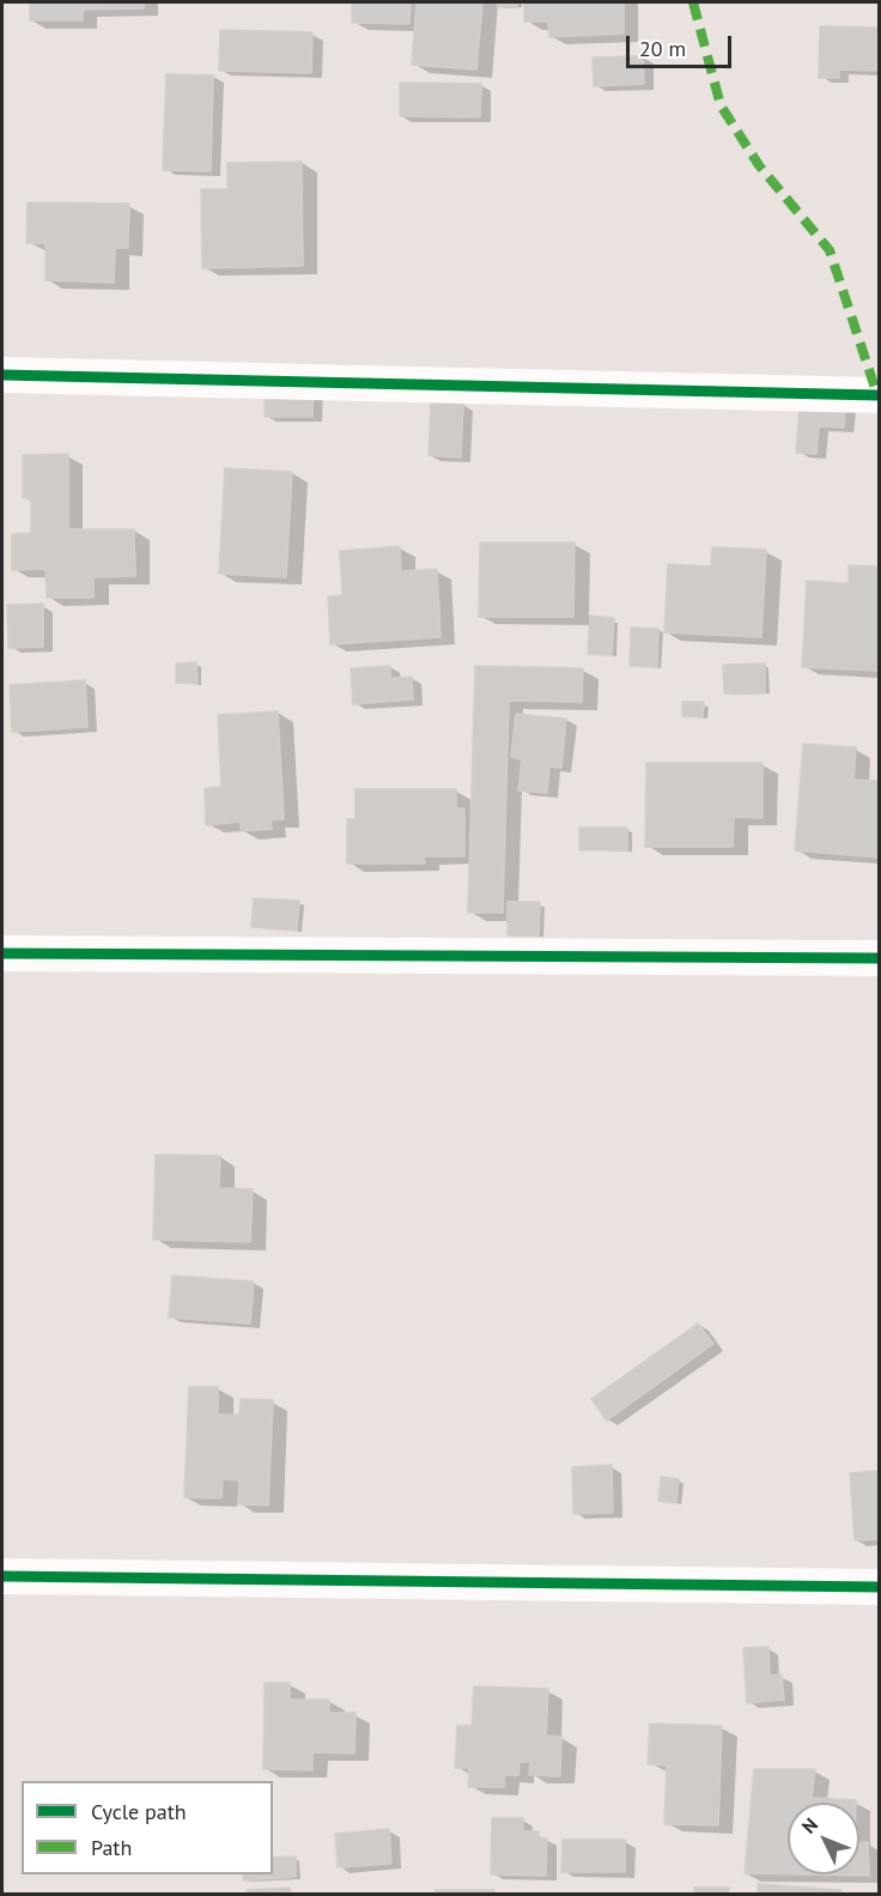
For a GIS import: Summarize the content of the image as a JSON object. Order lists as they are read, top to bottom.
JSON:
{
  "legend": ["Cycle path", "Path"],
  "scale_bar": "20 m",
  "north": "top left"
}
